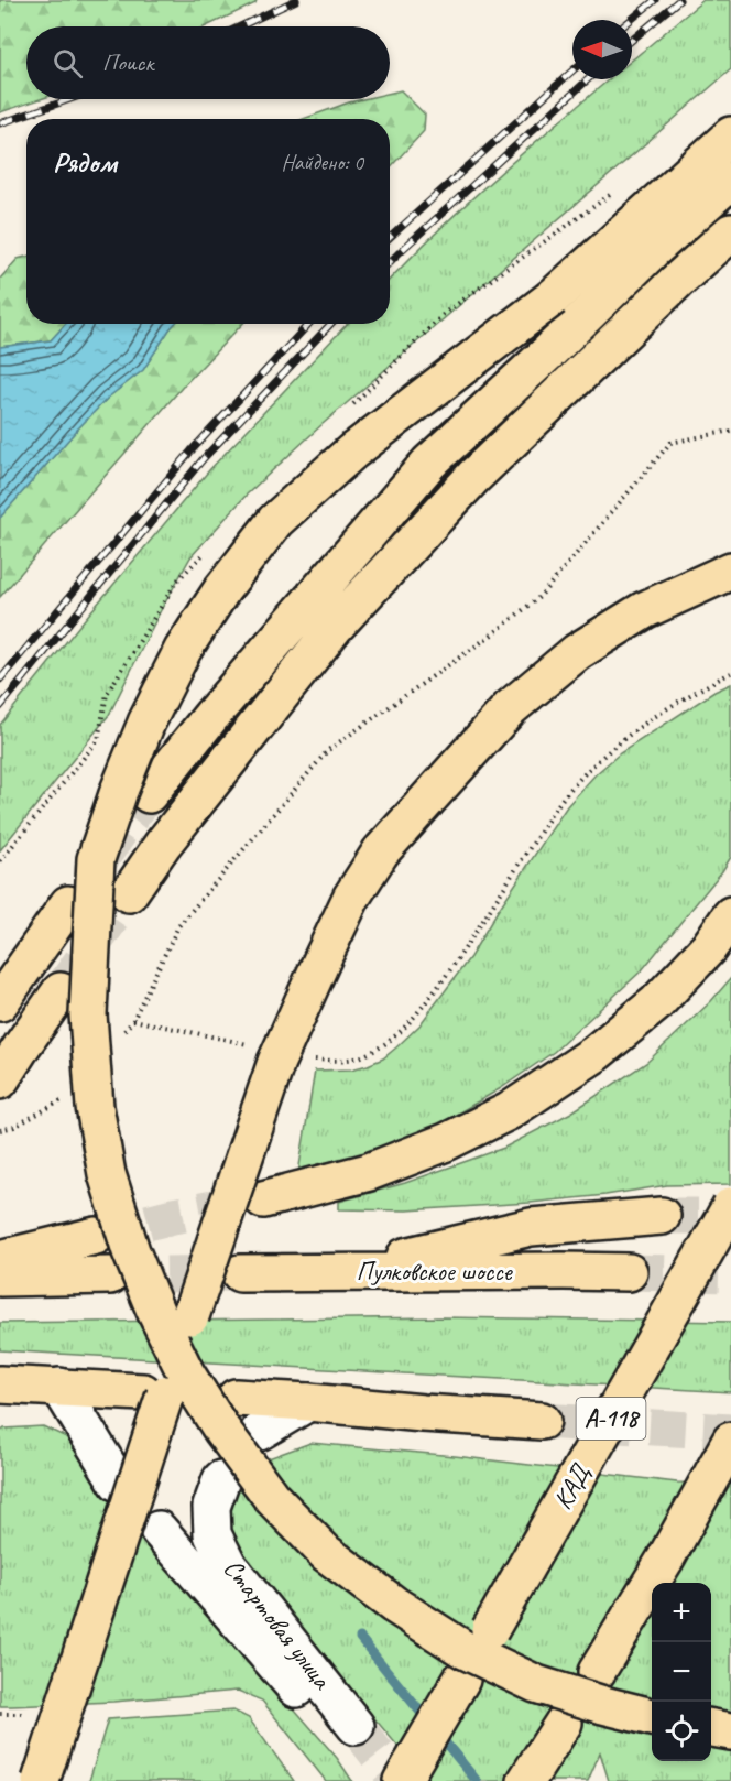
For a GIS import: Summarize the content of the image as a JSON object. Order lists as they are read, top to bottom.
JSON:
{
  "streets": {
    "main road": ["Пулковское шоссе", "А-118", "КАД"],
    "street": ["Стартовая улица"]
  },
  "north": "left",
  "page": {
    "search": "Поиск",
    "heading": ["Рядом", "Найдено: 0"],
    "map_buttons": ["+", "−"]
  }
}
